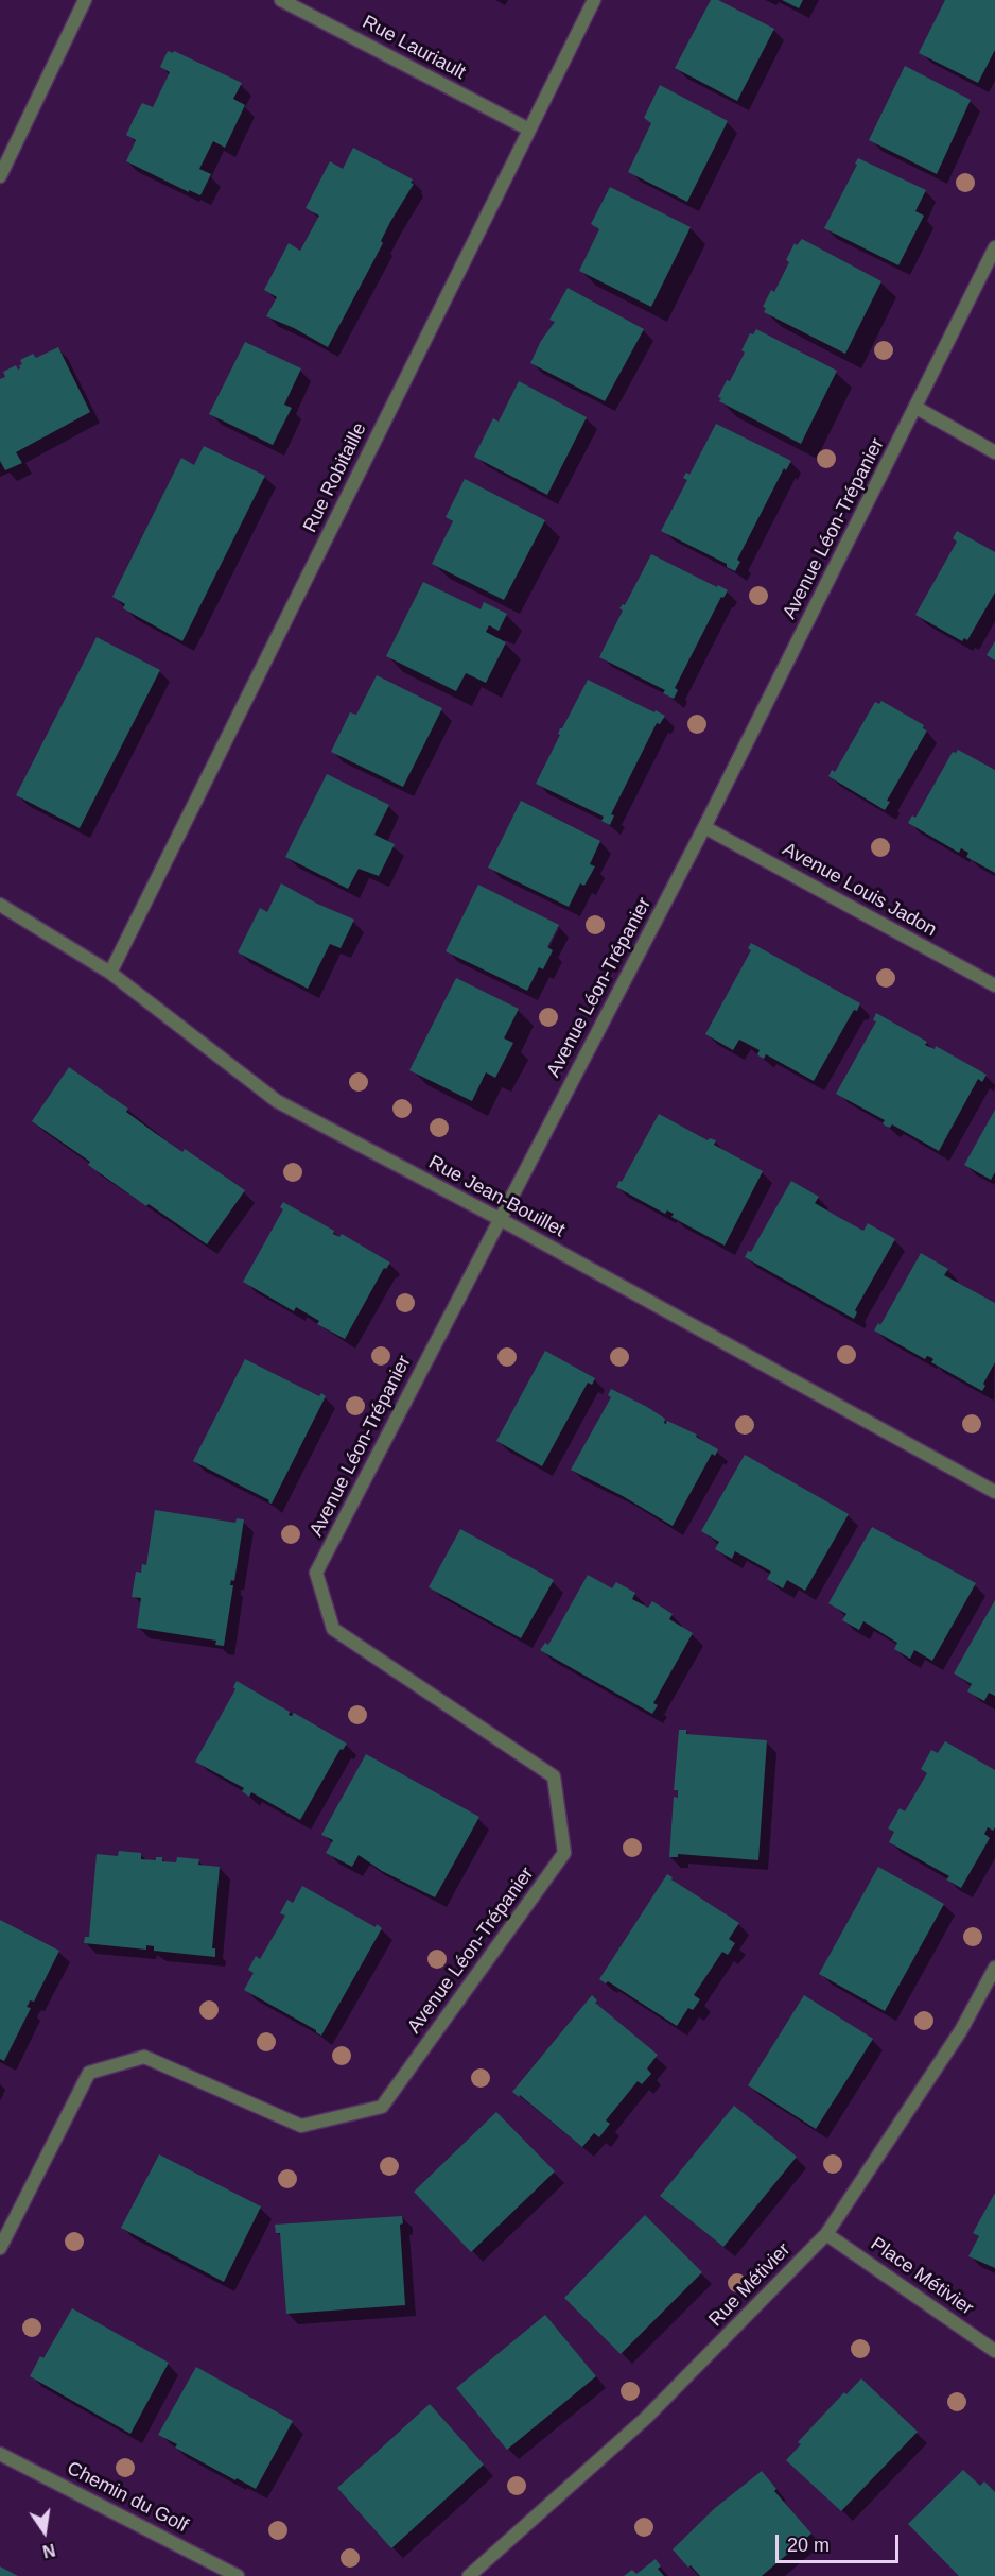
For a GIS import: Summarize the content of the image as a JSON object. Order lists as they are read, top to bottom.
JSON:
{
  "streets": {
    "street": [
      "Rue Lauriault",
      "Rue Robitaille",
      "Avenue Léon-Trépanier",
      "Avenue Louis Jadon",
      "Rue Jean-Bouillet",
      "Place Métivier",
      "Rue Métivier",
      "Chemin du Golf"
    ]
  },
  "crossings": [
    ["Rue Lauriault", "Rue Robitaille"],
    ["Rue Robitaille", "Rue Jean-Bouillet"],
    ["Avenue Léon-Trépanier", "Avenue Louis Jadon"],
    ["Avenue Léon-Trépanier", "Rue Jean-Bouillet"],
    ["Place Métivier", "Rue Métivier"]
  ],
  "scale_bar": "20 m",
  "north": "bottom"
}
